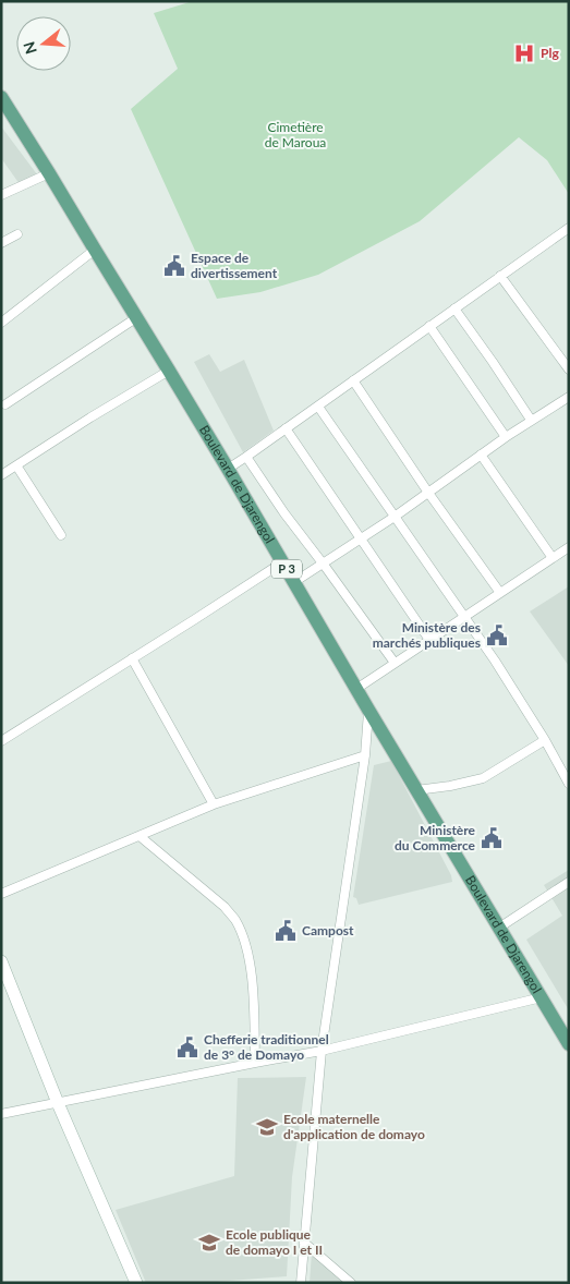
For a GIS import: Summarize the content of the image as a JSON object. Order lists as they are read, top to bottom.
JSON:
{
  "streets": {
    "main road": ["Boulevard de Djarengol", "P 3"]
  },
  "parks": ["Cimetière de Maroua"],
  "places": {
    "hospital": ["Plg"],
    "public building": [
      "Espace de divertissement",
      "Ministère des marchés publiques",
      "Ministère du Commerce",
      "Campost",
      "Chefferie traditionnel de 3° de Domayo"
    ],
    "school or university": ["Ecole maternelle d'application de domayo", "Ecole publique de domayo I et II"]
  },
  "north": "left"
}
